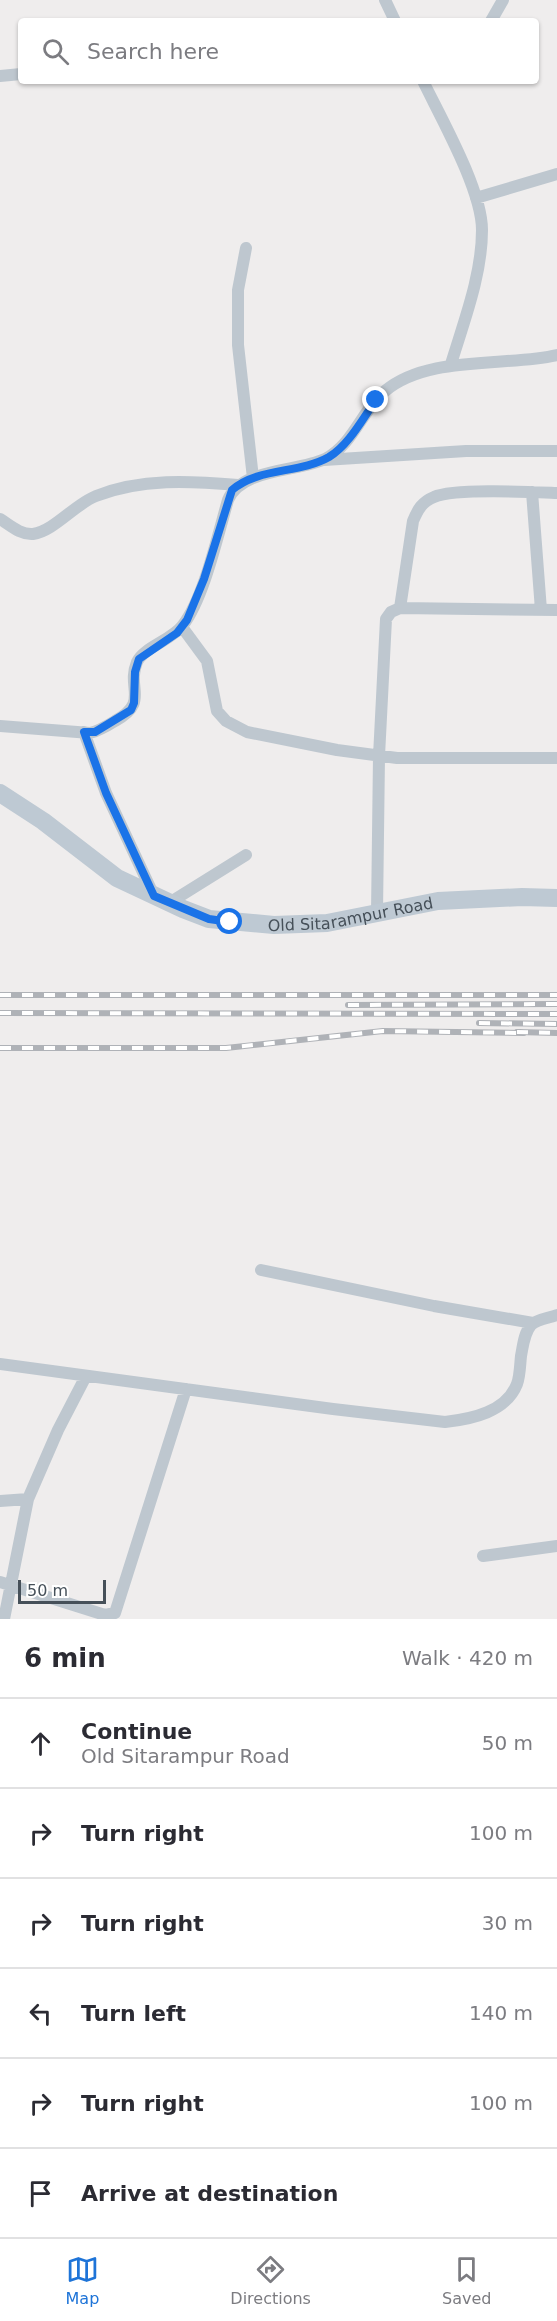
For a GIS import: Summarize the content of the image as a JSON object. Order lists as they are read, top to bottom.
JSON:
{
  "streets": {
    "street": ["Old Sitarampur Road"]
  },
  "scale_bar": "50 m",
  "page": {
    "search": "Search here",
    "scale": "50 m",
    "heading": ["6 min", "Walk · 420 m"],
    "list": [
      ["Continue", "Old Sitarampur Road", "50 m"],
      ["Turn right", "100 m"],
      ["Turn right", "30 m"],
      ["Turn left", "140 m"],
      ["Turn right", "100 m"],
      "Arrive at destination"
    ],
    "nav": ["Map", "Directions", "Saved"]
  }
}
